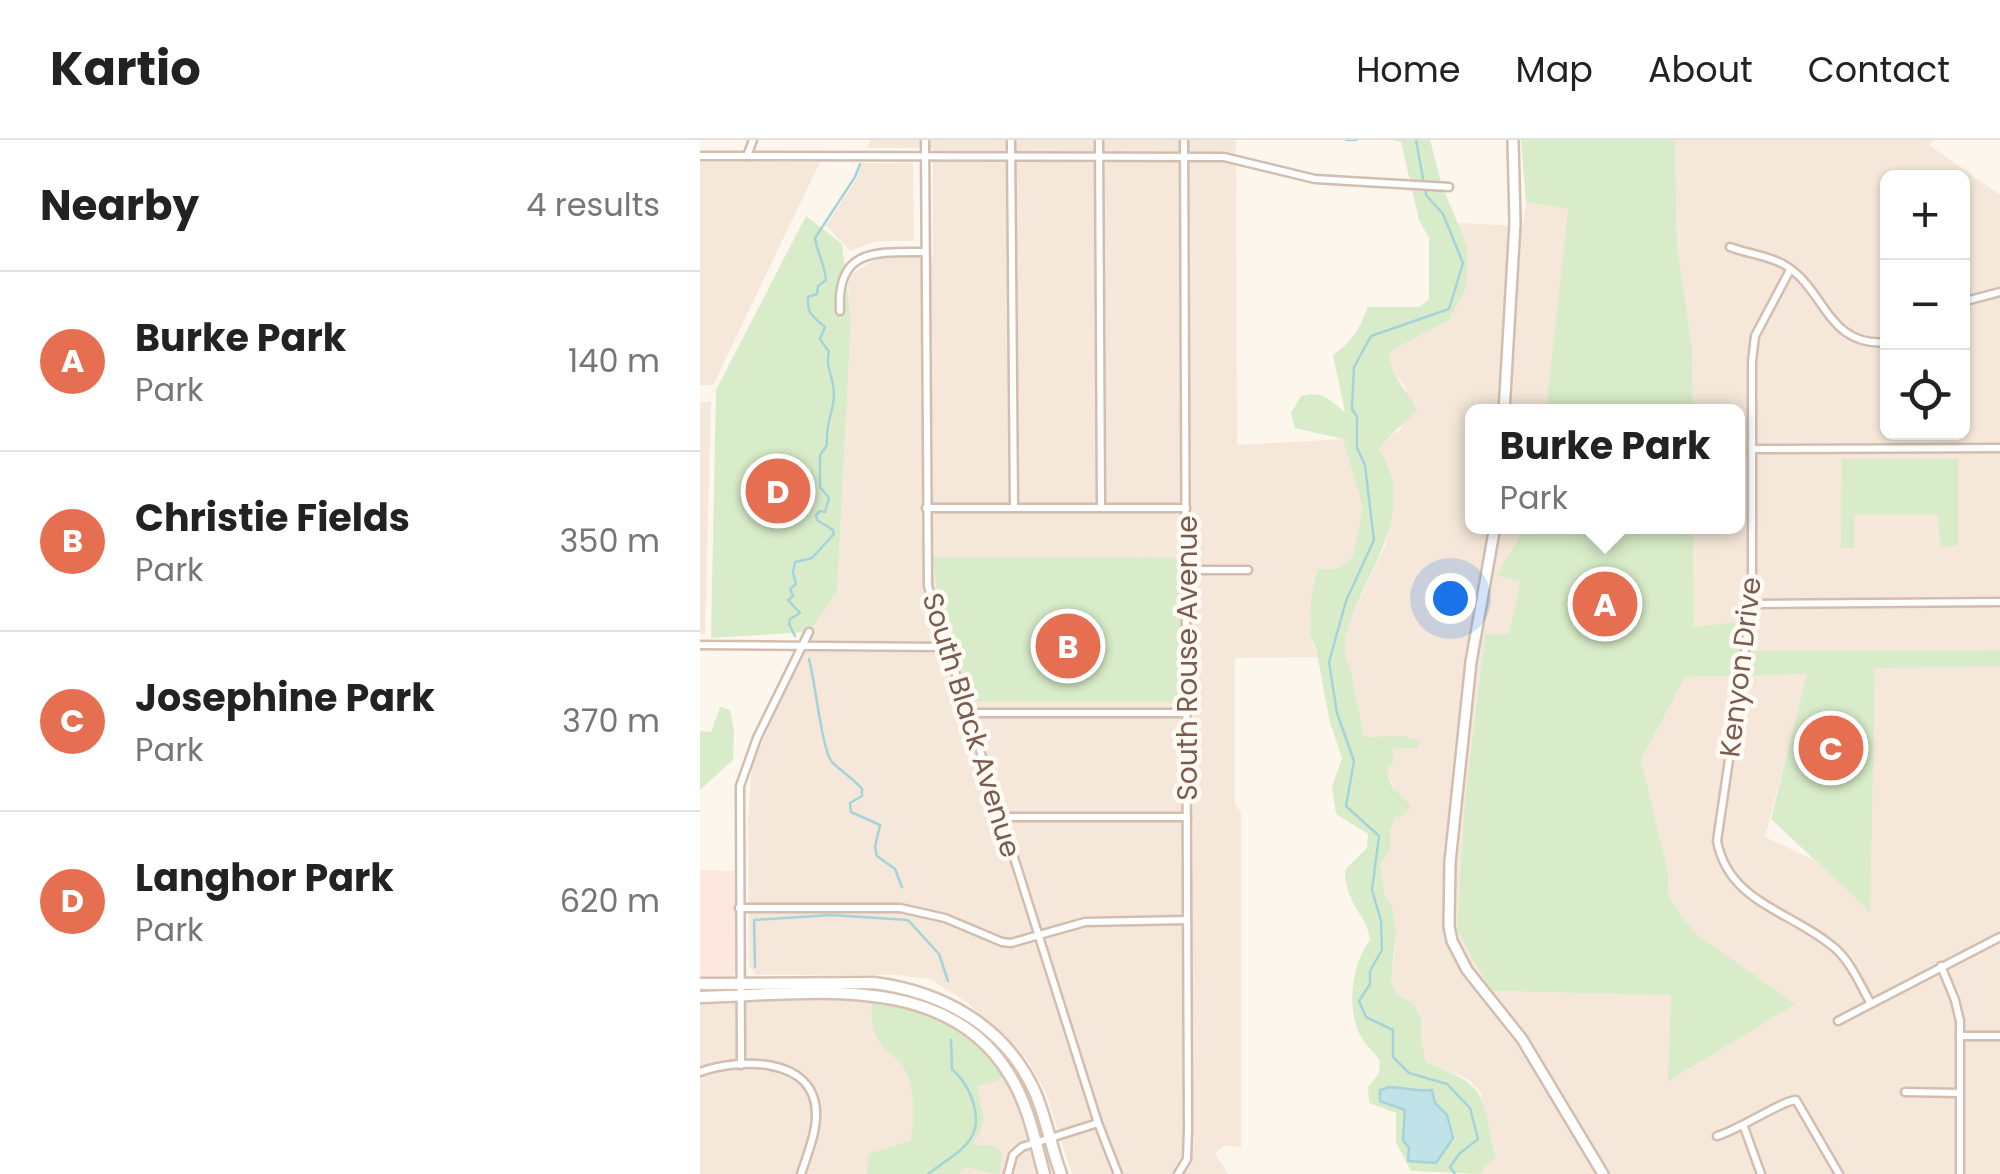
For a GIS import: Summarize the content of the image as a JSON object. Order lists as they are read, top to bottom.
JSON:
{
  "streets": {
    "street": ["South Rouse Avenue", "Kenyon Drive", "South Black Avenue"]
  },
  "page": {
    "header": "Kartio",
    "nav": [
      "Home",
      "Map",
      "About",
      "Contact"
    ],
    "heading": ["Nearby", "4 results"],
    "map_buttons": ["+", "−"],
    "list": [
      {
        "mark": "A",
        "name": "Burke Park",
        "note": "Park",
        "value": "140 m"
      },
      {
        "mark": "B",
        "name": "Christie Fields",
        "note": "Park",
        "value": "350 m"
      },
      {
        "mark": "C",
        "name": "Josephine Park",
        "note": "Park",
        "value": "370 m"
      },
      {
        "mark": "D",
        "name": "Langhor Park",
        "note": "Park",
        "value": "620 m"
      }
    ],
    "popup": ["Burke Park", "Park"],
    "pins": [
      "D",
      "A",
      "B",
      "C"
    ]
  }
}
